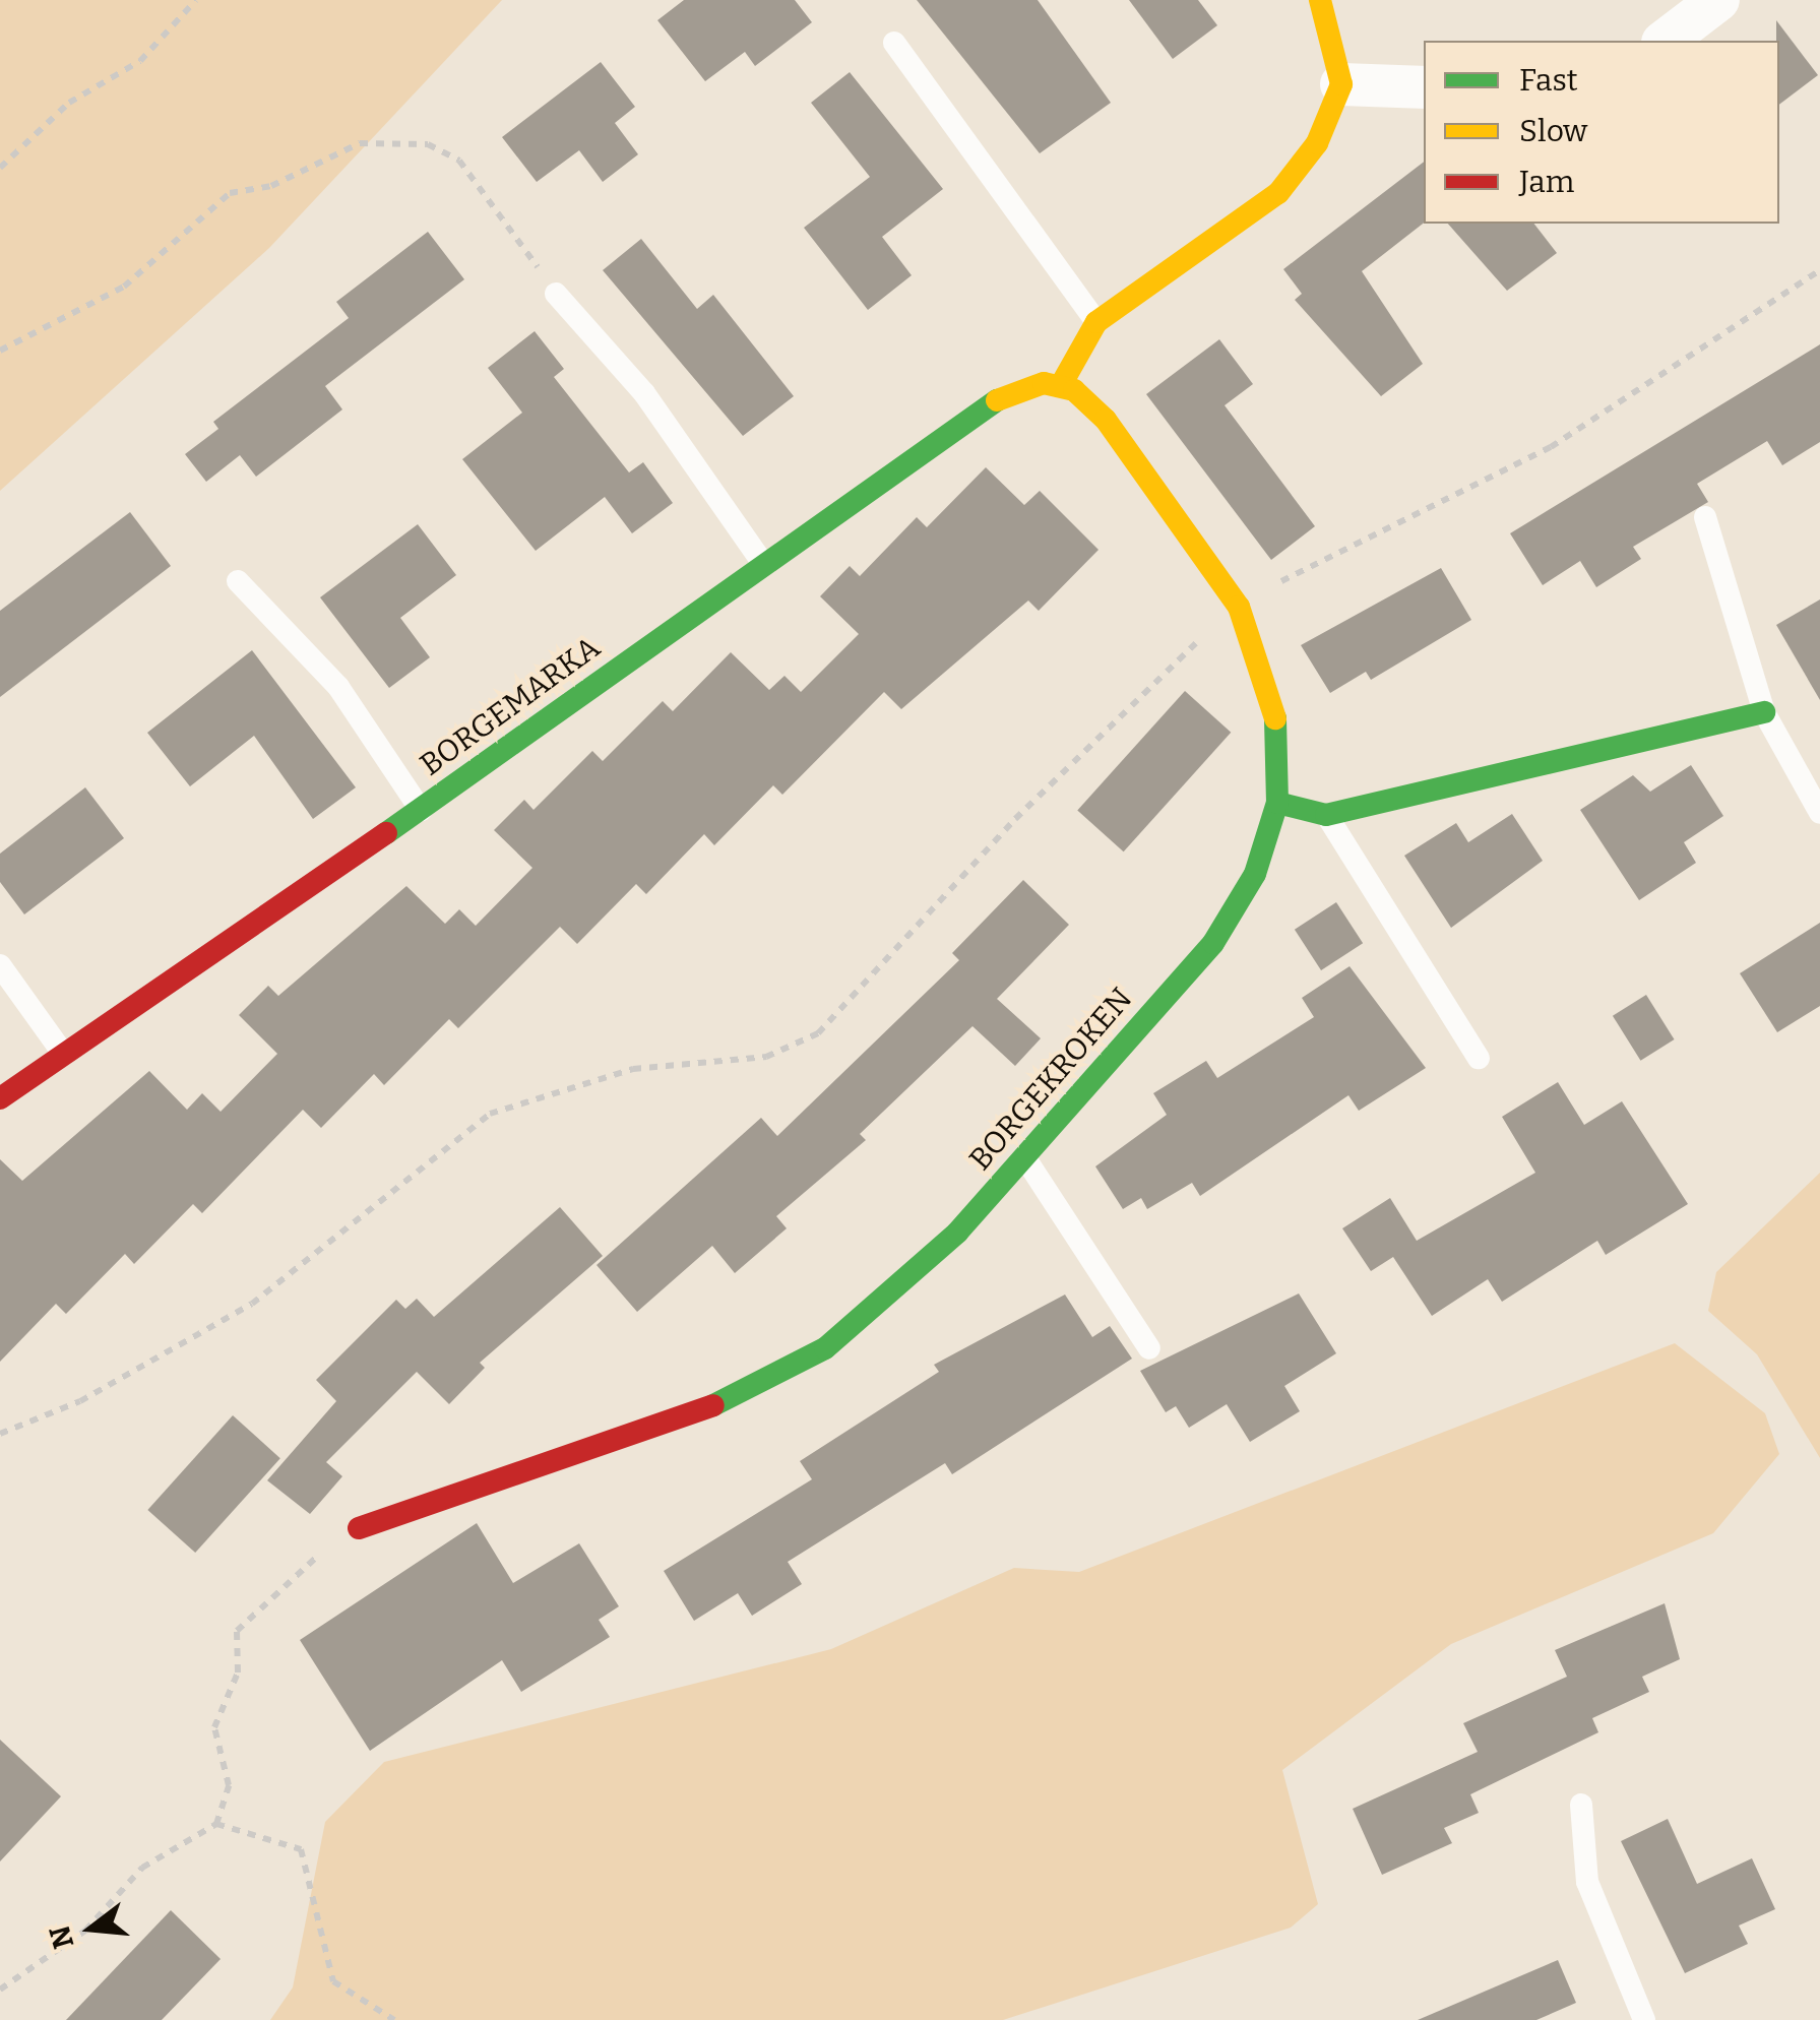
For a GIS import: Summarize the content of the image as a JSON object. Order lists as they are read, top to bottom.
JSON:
{
  "streets": {
    "street": ["BORGEMARKA", "BORGEKROKEN"]
  },
  "crossings": [
    ["BORGEMARKA", "BORGEKROKEN"]
  ],
  "legend": ["Fast", "Slow", "Jam"],
  "north": "left"
}
